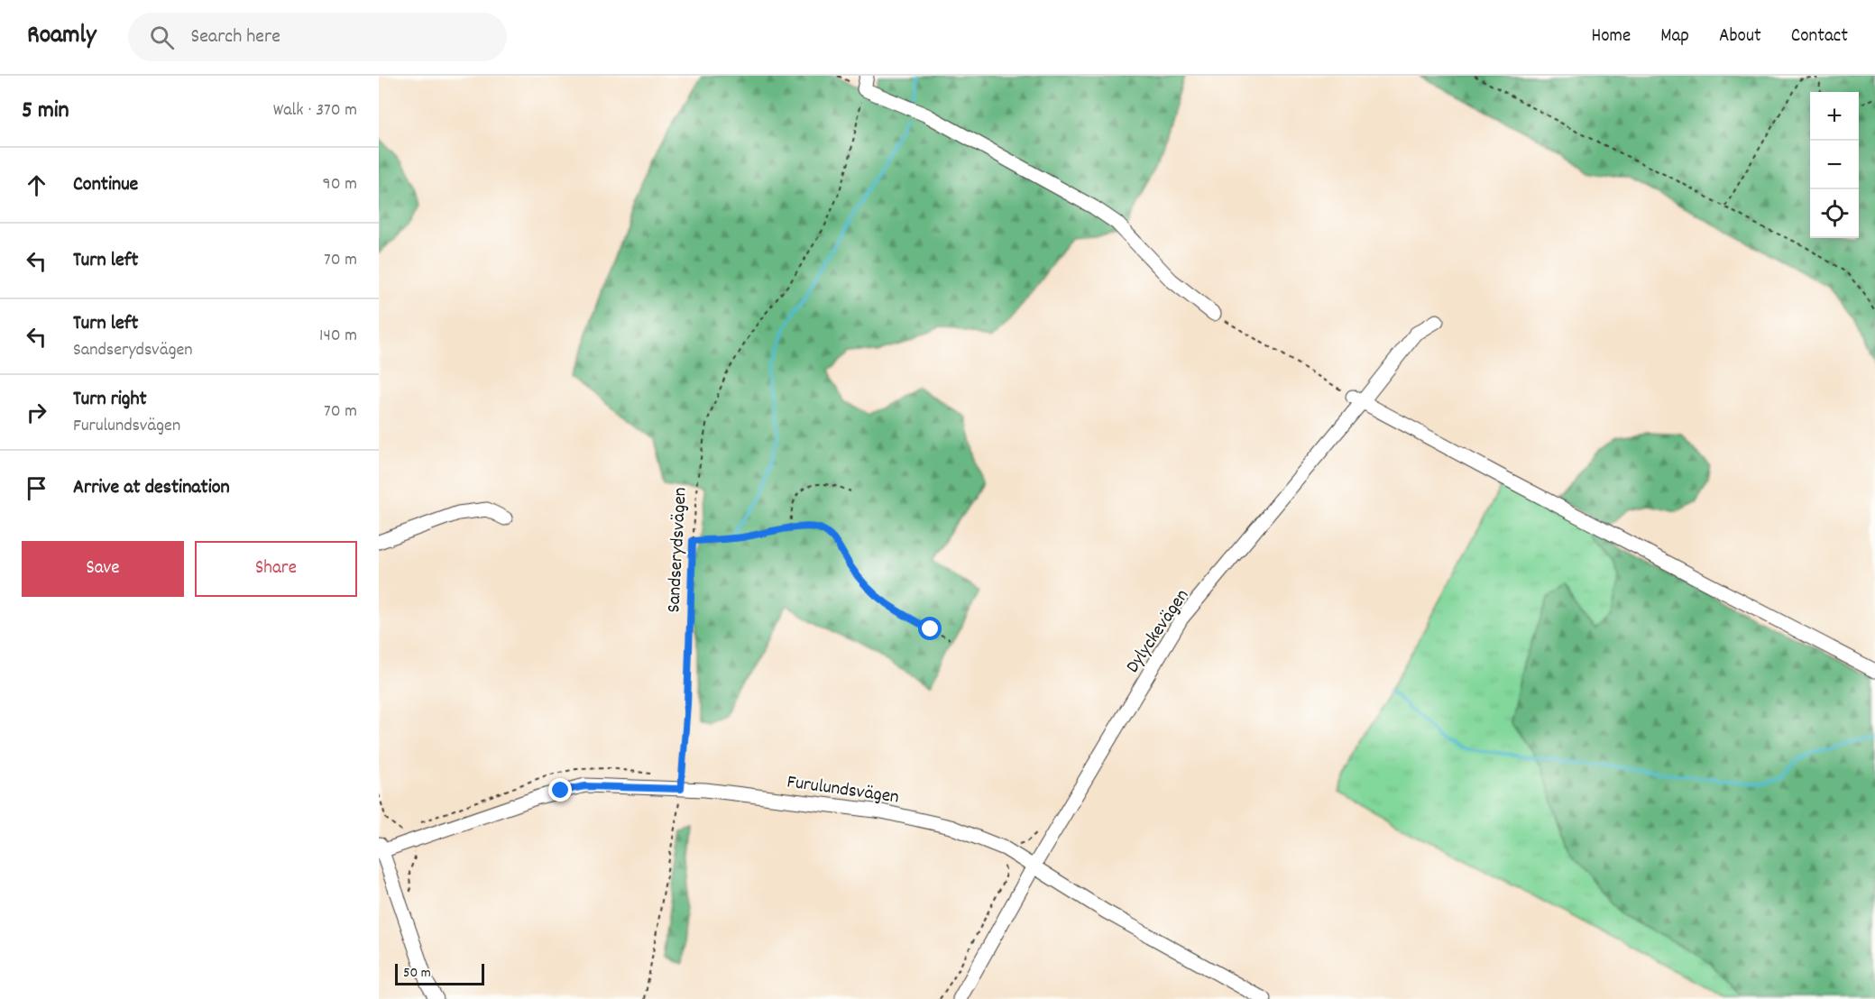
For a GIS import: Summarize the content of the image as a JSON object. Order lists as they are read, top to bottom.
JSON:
{
  "streets": {
    "street": ["Dylyckevägen", "Furulundsvägen"],
    "path": ["Sandserydsvägen"]
  },
  "crossings": [
    ["Sandserydsvägen", "Furulundsvägen"],
    ["Dylyckevägen", "Furulundsvägen"]
  ],
  "scale_bar": "50 m",
  "page": {
    "header": "Roamly",
    "search": "Search here",
    "nav": [
      "Home",
      "Map",
      "About",
      "Contact"
    ],
    "heading": ["5 min", "Walk · 370 m"],
    "map_buttons": ["+", "−"],
    "list": [
      ["Continue", "90 m"],
      ["Turn left", "70 m"],
      ["Turn left", "Sandserydsvägen", "140 m"],
      ["Turn right", "Furulundsvägen", "70 m"],
      "Arrive at destination"
    ],
    "buttons": ["Save", "Share"],
    "scale": "50 m"
  }
}
